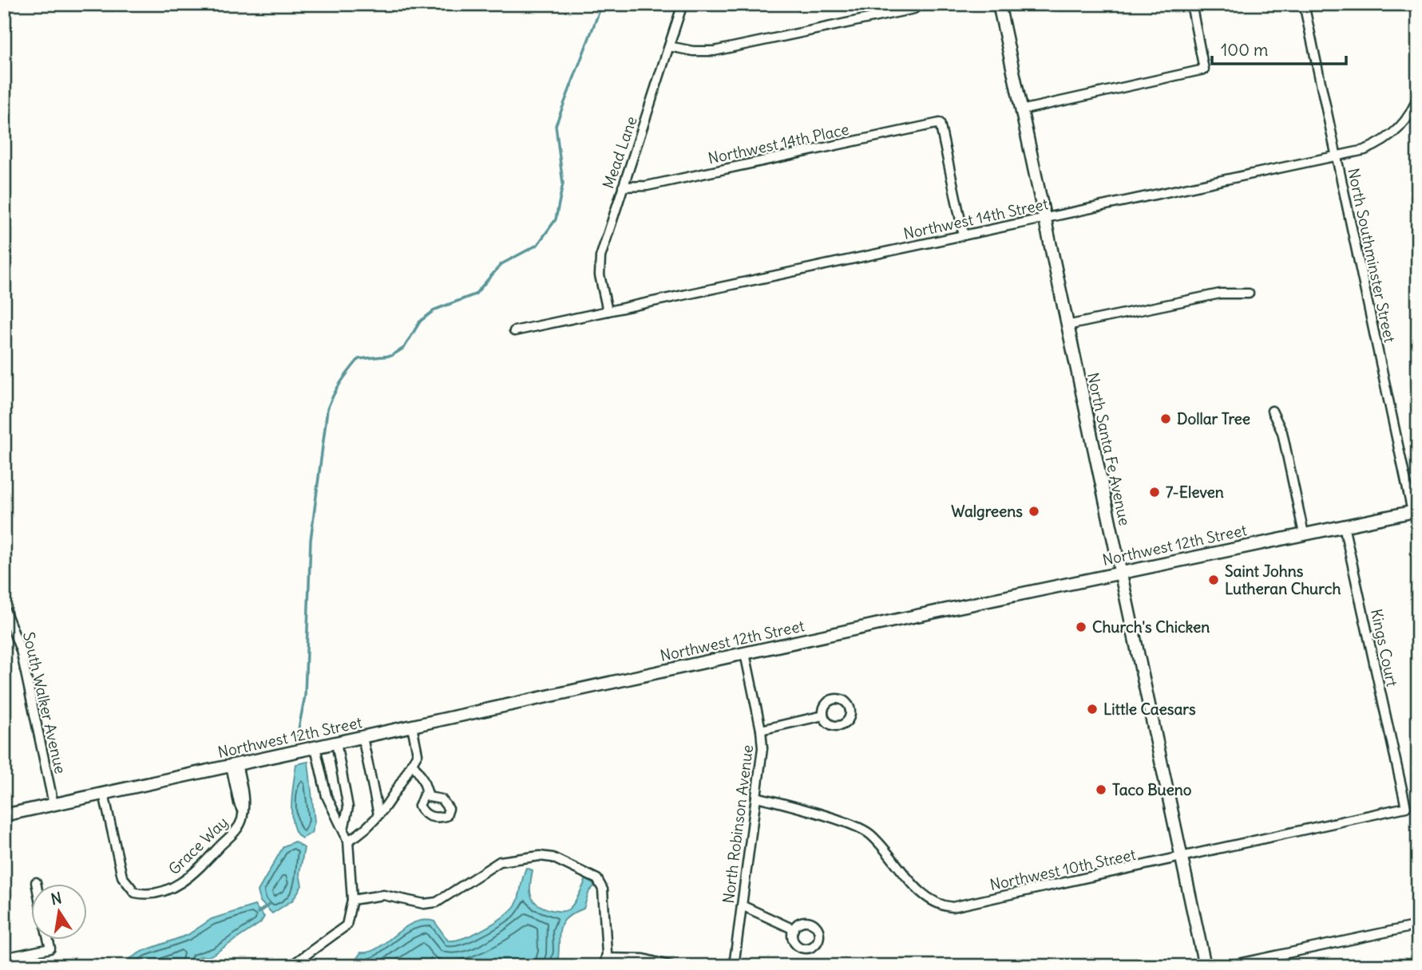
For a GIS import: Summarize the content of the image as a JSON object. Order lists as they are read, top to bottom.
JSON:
{
  "streets": {
    "main road": ["North Santa Fe Avenue", "Northwest 12th Street"],
    "street": [
      "Northwest 14th Place",
      "Mead Lane",
      "Northwest 14th Street",
      "North Southminster Street",
      "Kings Court",
      "South Walker Avenue",
      "North Robinson Avenue",
      "Grace Way",
      "Northwest 10th Street"
    ]
  },
  "crossings": [
    ["Northwest 14th Place", "Mead Lane"],
    ["Northwest 14th Place", "Northwest 14th Street"],
    ["Mead Lane", "Northwest 14th Street"],
    ["Northwest 14th Street", "North Southminster Street"],
    ["Northwest 14th Street", "North Santa Fe Avenue"],
    ["North Southminster Street", "Northwest 12th Street"],
    ["North Santa Fe Avenue", "Northwest 12th Street"],
    ["North Santa Fe Avenue", "Northwest 10th Street"],
    ["Northwest 12th Street", "Kings Court"],
    ["Northwest 12th Street", "South Walker Avenue"],
    ["Northwest 12th Street", "North Robinson Avenue"],
    ["Northwest 12th Street", "Grace Way"],
    ["Kings Court", "Northwest 10th Street"],
    ["North Robinson Avenue", "Northwest 10th Street"]
  ],
  "places": [
    "Dollar Tree",
    "7-Eleven",
    "Walgreens",
    "Saint Johns Lutheran Church",
    "Church's Chicken",
    "Little Caesars",
    "Taco Bueno"
  ],
  "scale_bar": "100 m",
  "north": "top"
}
